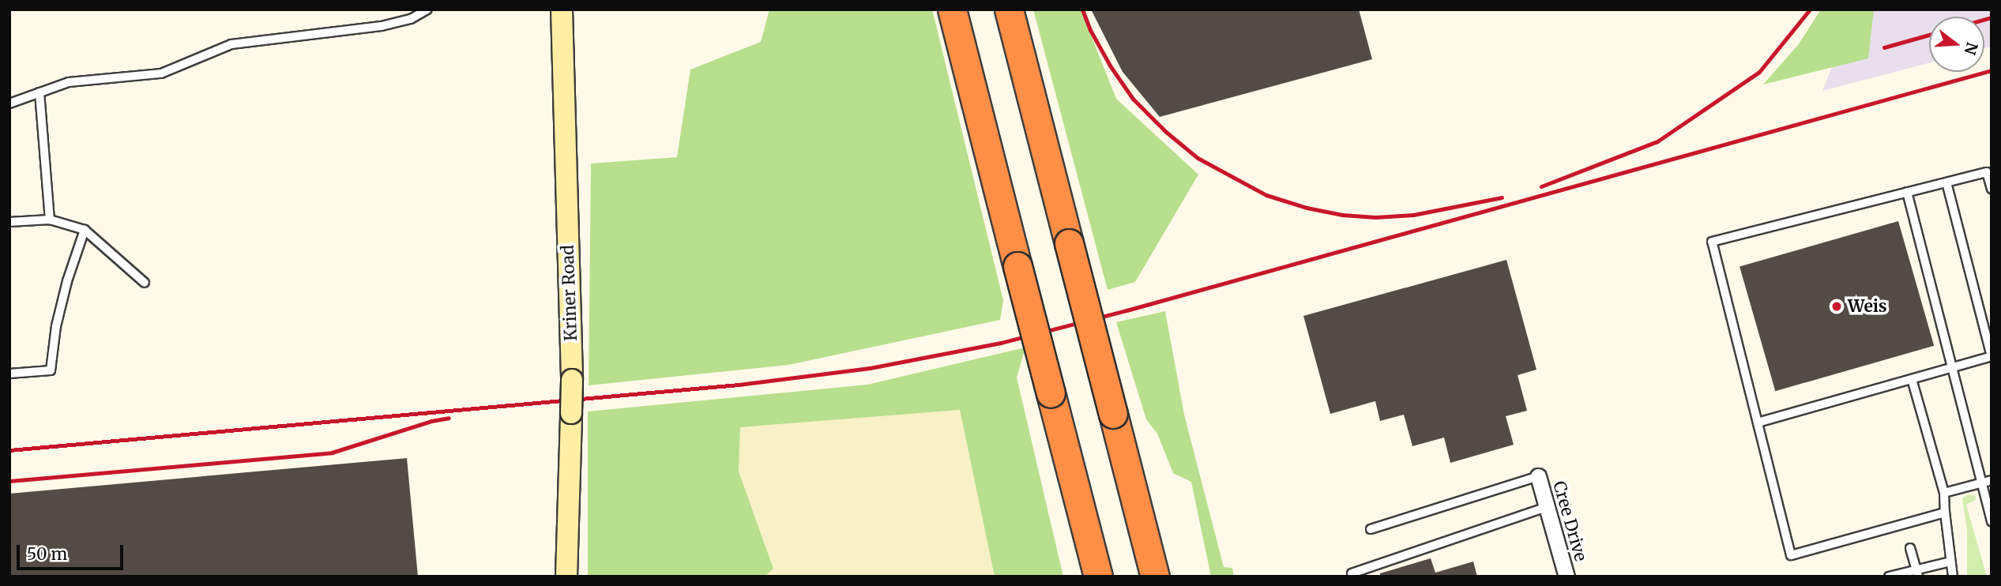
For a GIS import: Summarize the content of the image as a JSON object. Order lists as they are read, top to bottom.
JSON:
{
  "streets": {
    "street": ["Kriner Road", "Cree Drive"]
  },
  "places": ["Weis"],
  "scale_bar": "50 m",
  "north": "right"
}
